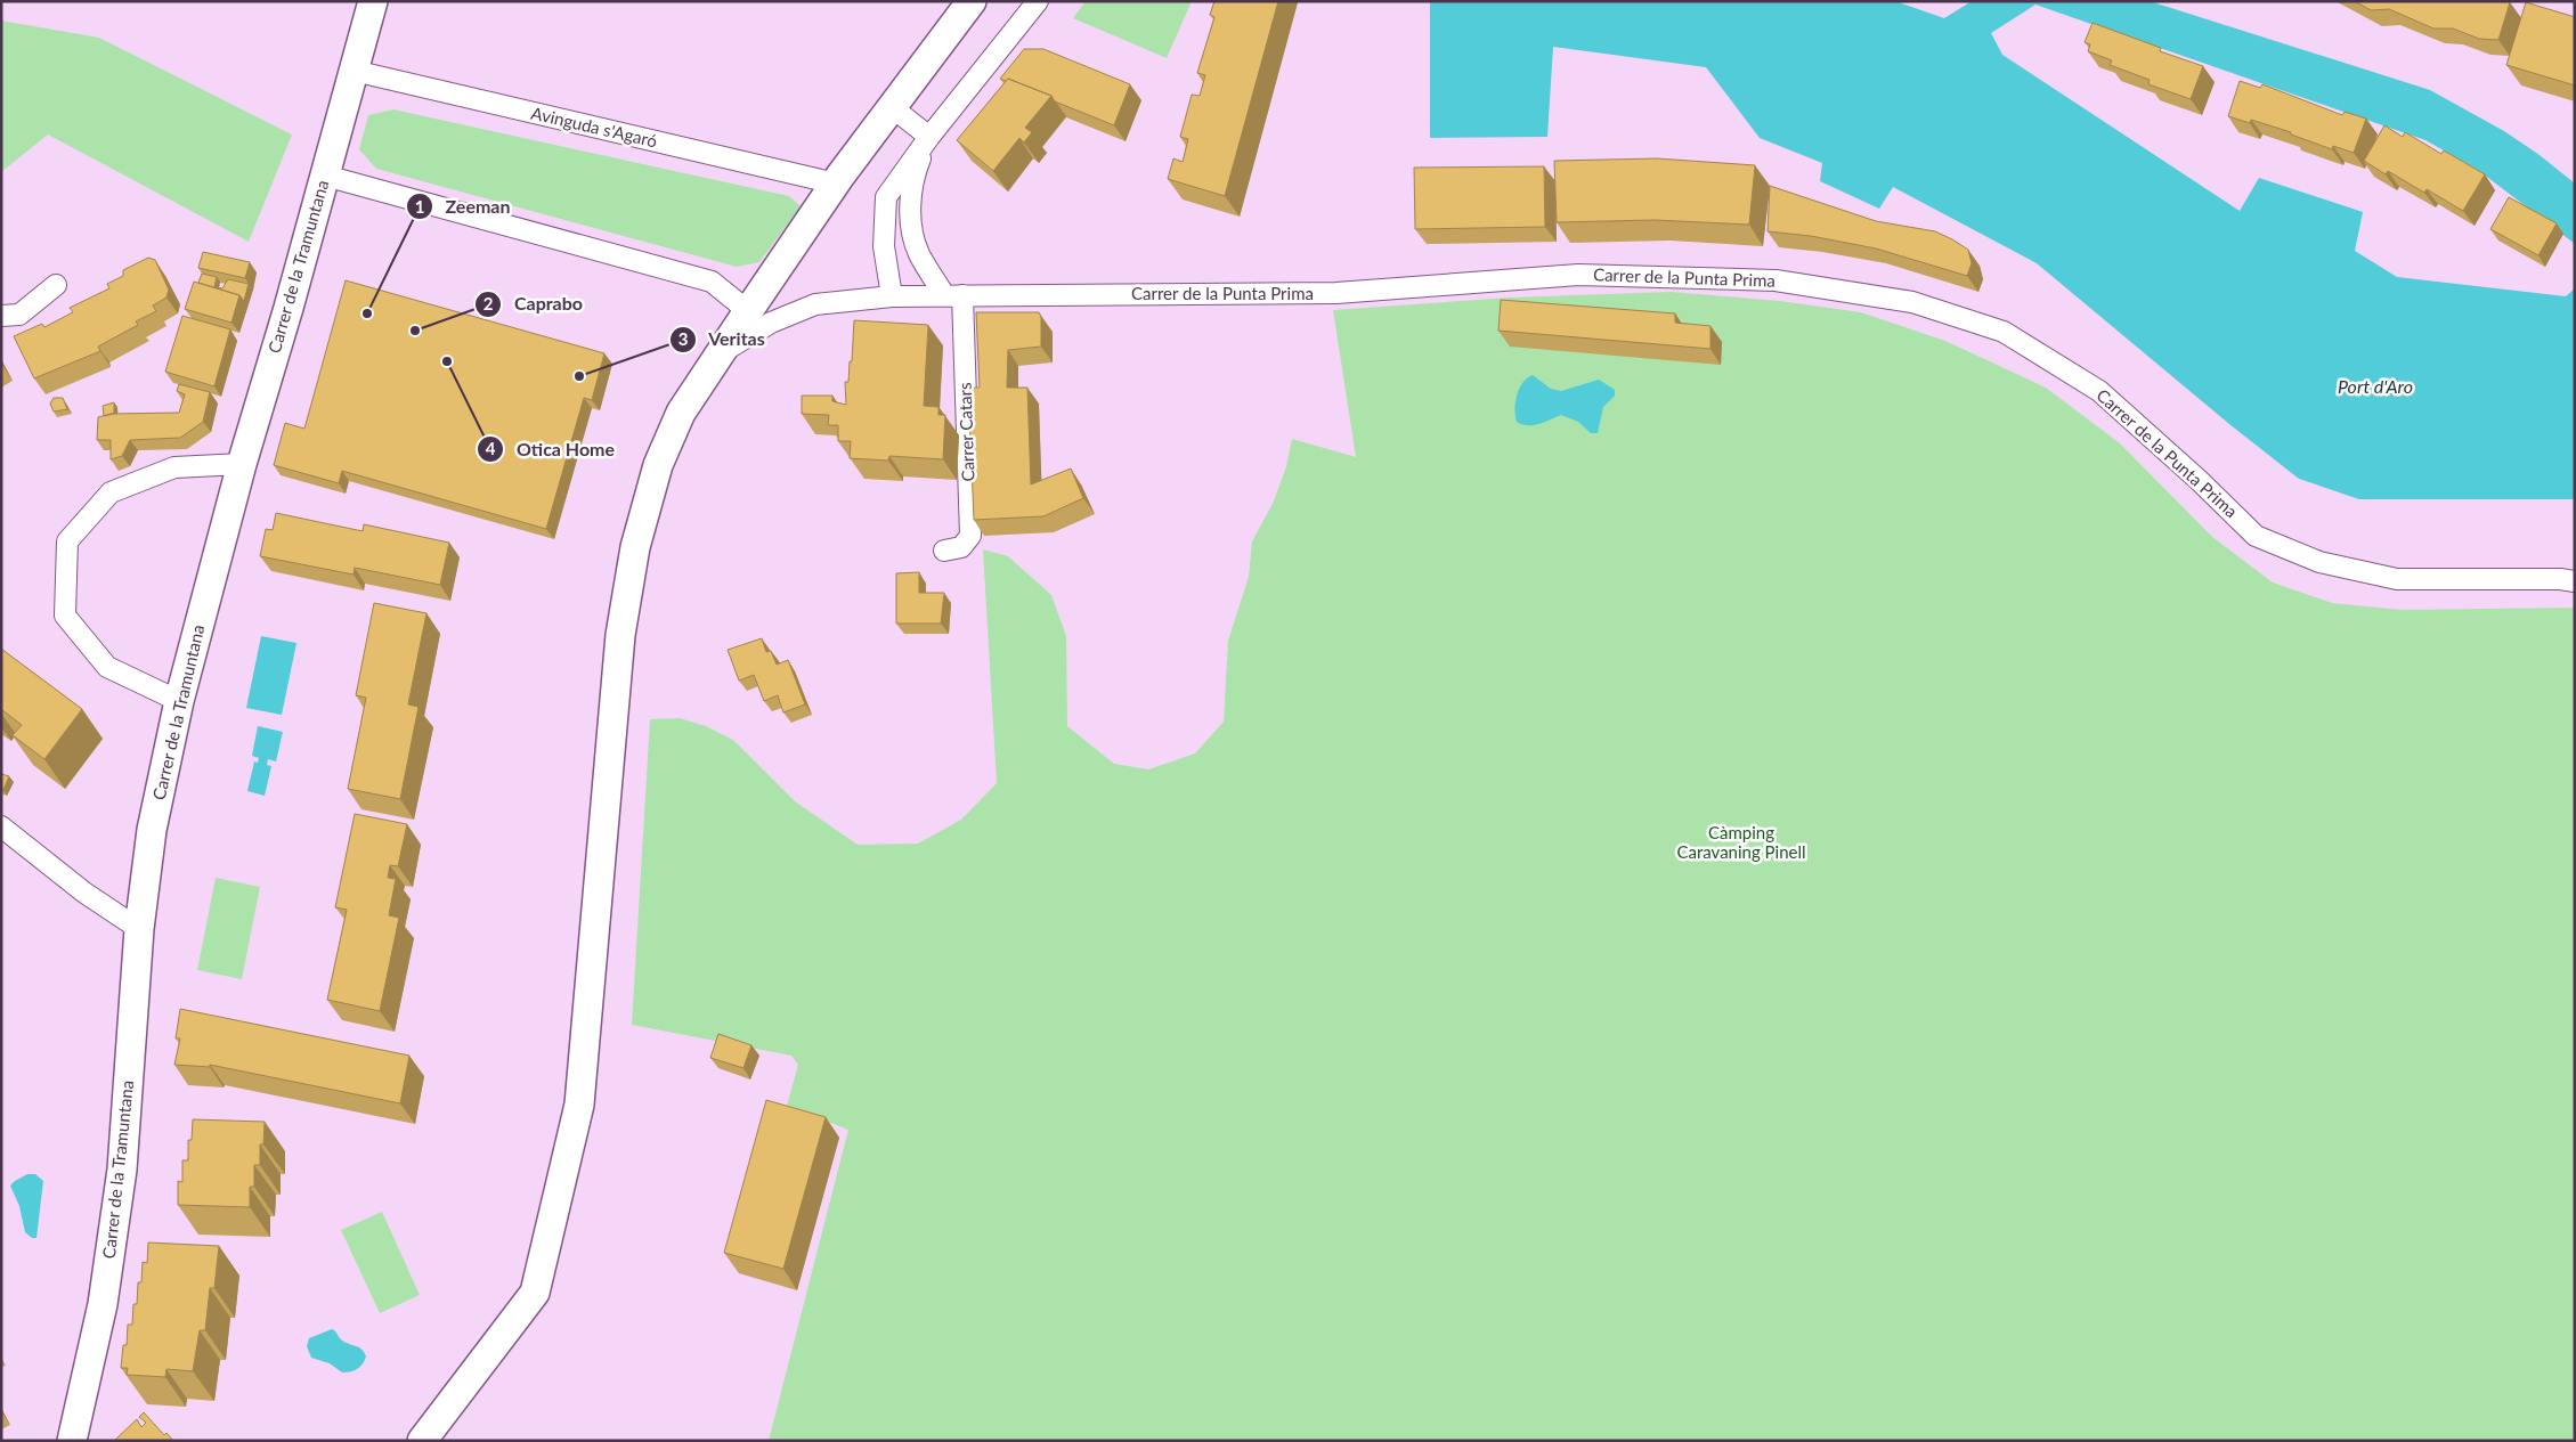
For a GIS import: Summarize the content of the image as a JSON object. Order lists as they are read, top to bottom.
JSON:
{
  "streets": {
    "main road": ["Carrer de la Tramuntana"],
    "street": ["Avinguda s'Agaró", "Carrer de la Punta Prima", "Carrer Catars"]
  },
  "crossings": [
    ["Avinguda s'Agaró", "Carrer de la Tramuntana"],
    ["Carrer de la Punta Prima", "Carrer Catars"]
  ],
  "water": ["Port d'Aro"],
  "parks": ["Càmping Caravaning Pinell"],
  "places": [
    "Zeeman",
    "Caprabo",
    "Otica Home",
    "Veritas"
  ]
}
